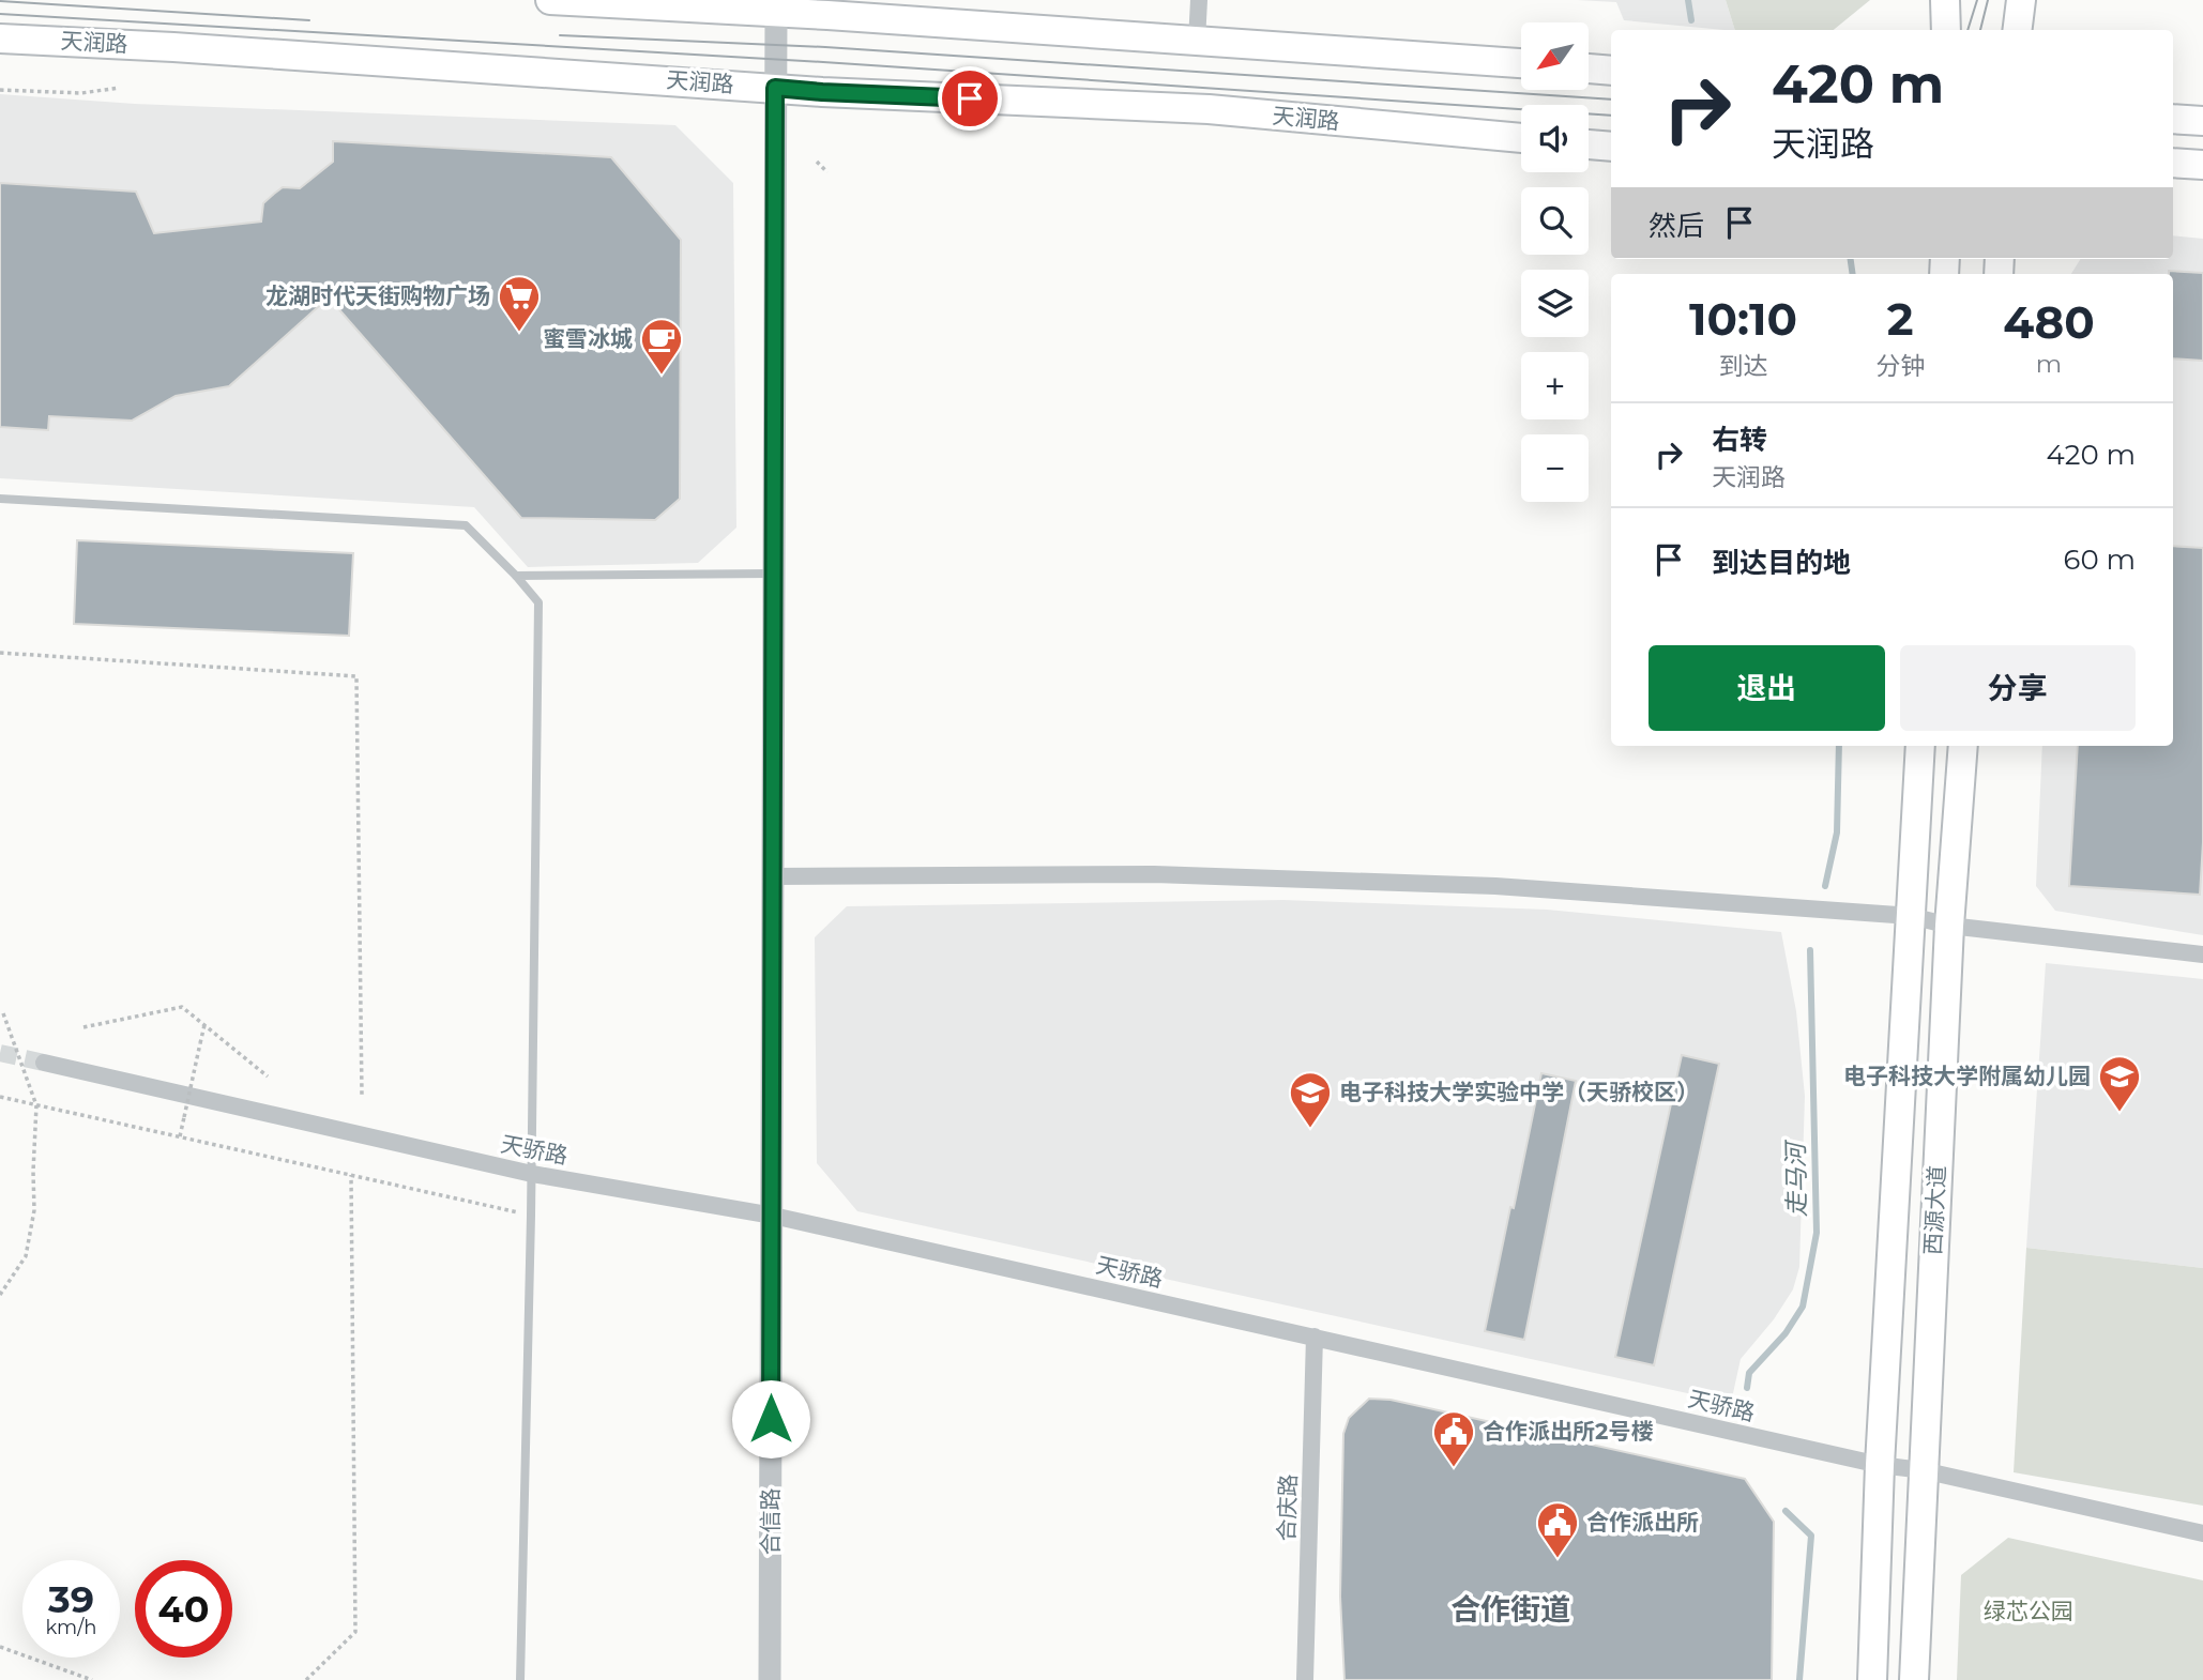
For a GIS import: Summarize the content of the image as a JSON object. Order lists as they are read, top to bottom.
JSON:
{
  "streets": {
    "main road": ["天润路", "西源大道"],
    "street": ["天骄路", "合庆路", "合信路"]
  },
  "crossings": [
    ["天润路", "合信路"],
    ["天骄路", "西源大道"],
    ["天骄路", "合庆路"],
    ["天骄路", "合信路"]
  ],
  "districts": ["合作街道"],
  "water": ["走马河"],
  "parks": ["绿芯公园"],
  "places": {
    "supermarket": ["龙湖时代天街购物广场"],
    "cafe": ["蜜雪冰城"],
    "school or university": ["电子科技大学附属幼儿园", "电子科技大学实验中学（天骄校区）"],
    "public building": ["合作派出所2号楼", "合作派出所"]
  },
  "north": "bottom left",
  "page": {
    "map_buttons": ["+", "−"],
    "turn": ["420 m", "天润路"],
    "then": "然后",
    "eta": [
      "10:10",
      "到达",
      "2",
      "分钟",
      "480",
      "m"
    ],
    "list": [
      {
        "name": "右转",
        "note": "天润路",
        "value": "420 m"
      },
      {
        "name": "到达目的地",
        "value": "60 m"
      }
    ],
    "buttons": ["退出", "分享"],
    "speed": "39 km/h",
    "limit": "40"
  }
}
